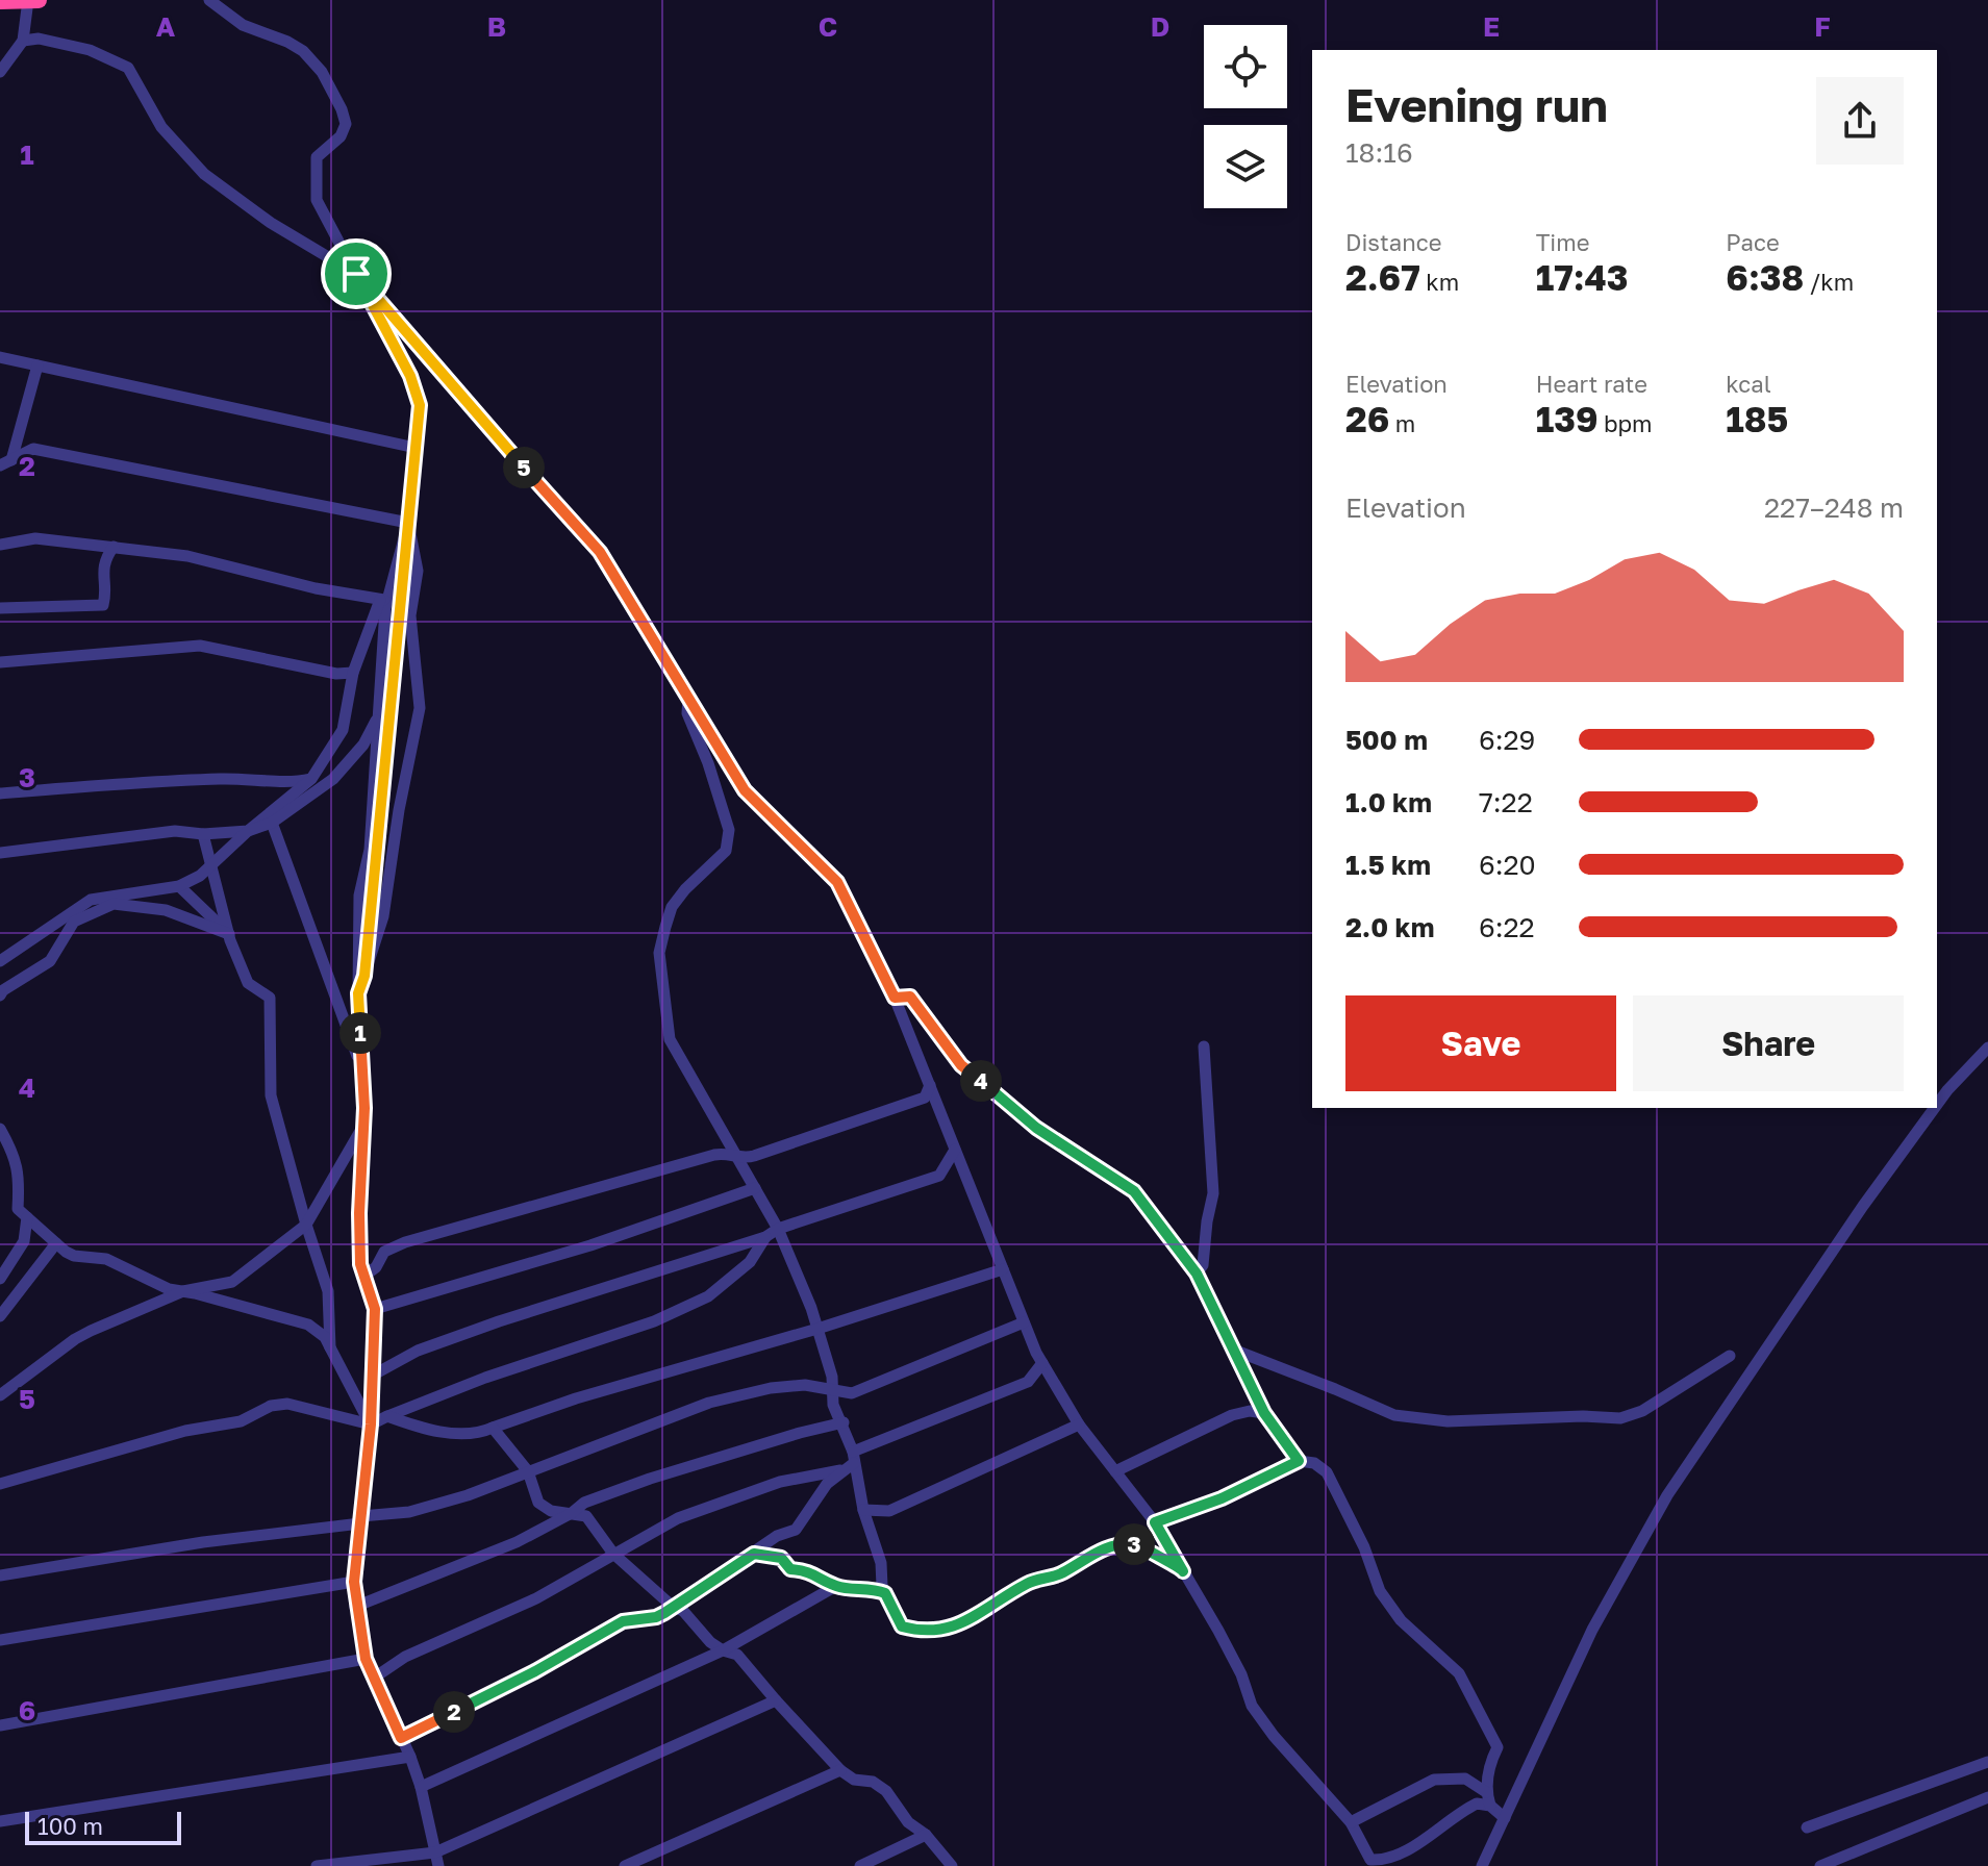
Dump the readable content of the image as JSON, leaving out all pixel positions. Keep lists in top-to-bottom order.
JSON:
{
  "scale_bar": "100 m",
  "page": {
    "heading": ["Evening run", "18:16"],
    "stats": [
      ["Distance", "2.67 km"],
      ["Time", "17:43"],
      ["Pace", "6:38 /km"],
      ["Elevation", "26 m"],
      ["Heart rate", "139 bpm"],
      ["kcal", "185"]
    ],
    "pins": [
      "5",
      "1",
      "4",
      "3",
      "2"
    ],
    "chart": ["Elevation", "227–248 m"],
    "list": [
      {
        "name": "500 m",
        "note": "6:29"
      },
      {
        "name": "1.0 km",
        "note": "7:22"
      },
      {
        "name": "1.5 km",
        "note": "6:20"
      },
      {
        "name": "2.0 km",
        "note": "6:22"
      }
    ],
    "buttons": ["Save", "Share"],
    "scale": "100 m"
  },
  "grid": {
    "columns": [
      "A",
      "B",
      "C",
      "D",
      "E",
      "F"
    ],
    "rows": [
      "1",
      "2",
      "3",
      "4",
      "5",
      "6"
    ]
  }
}
